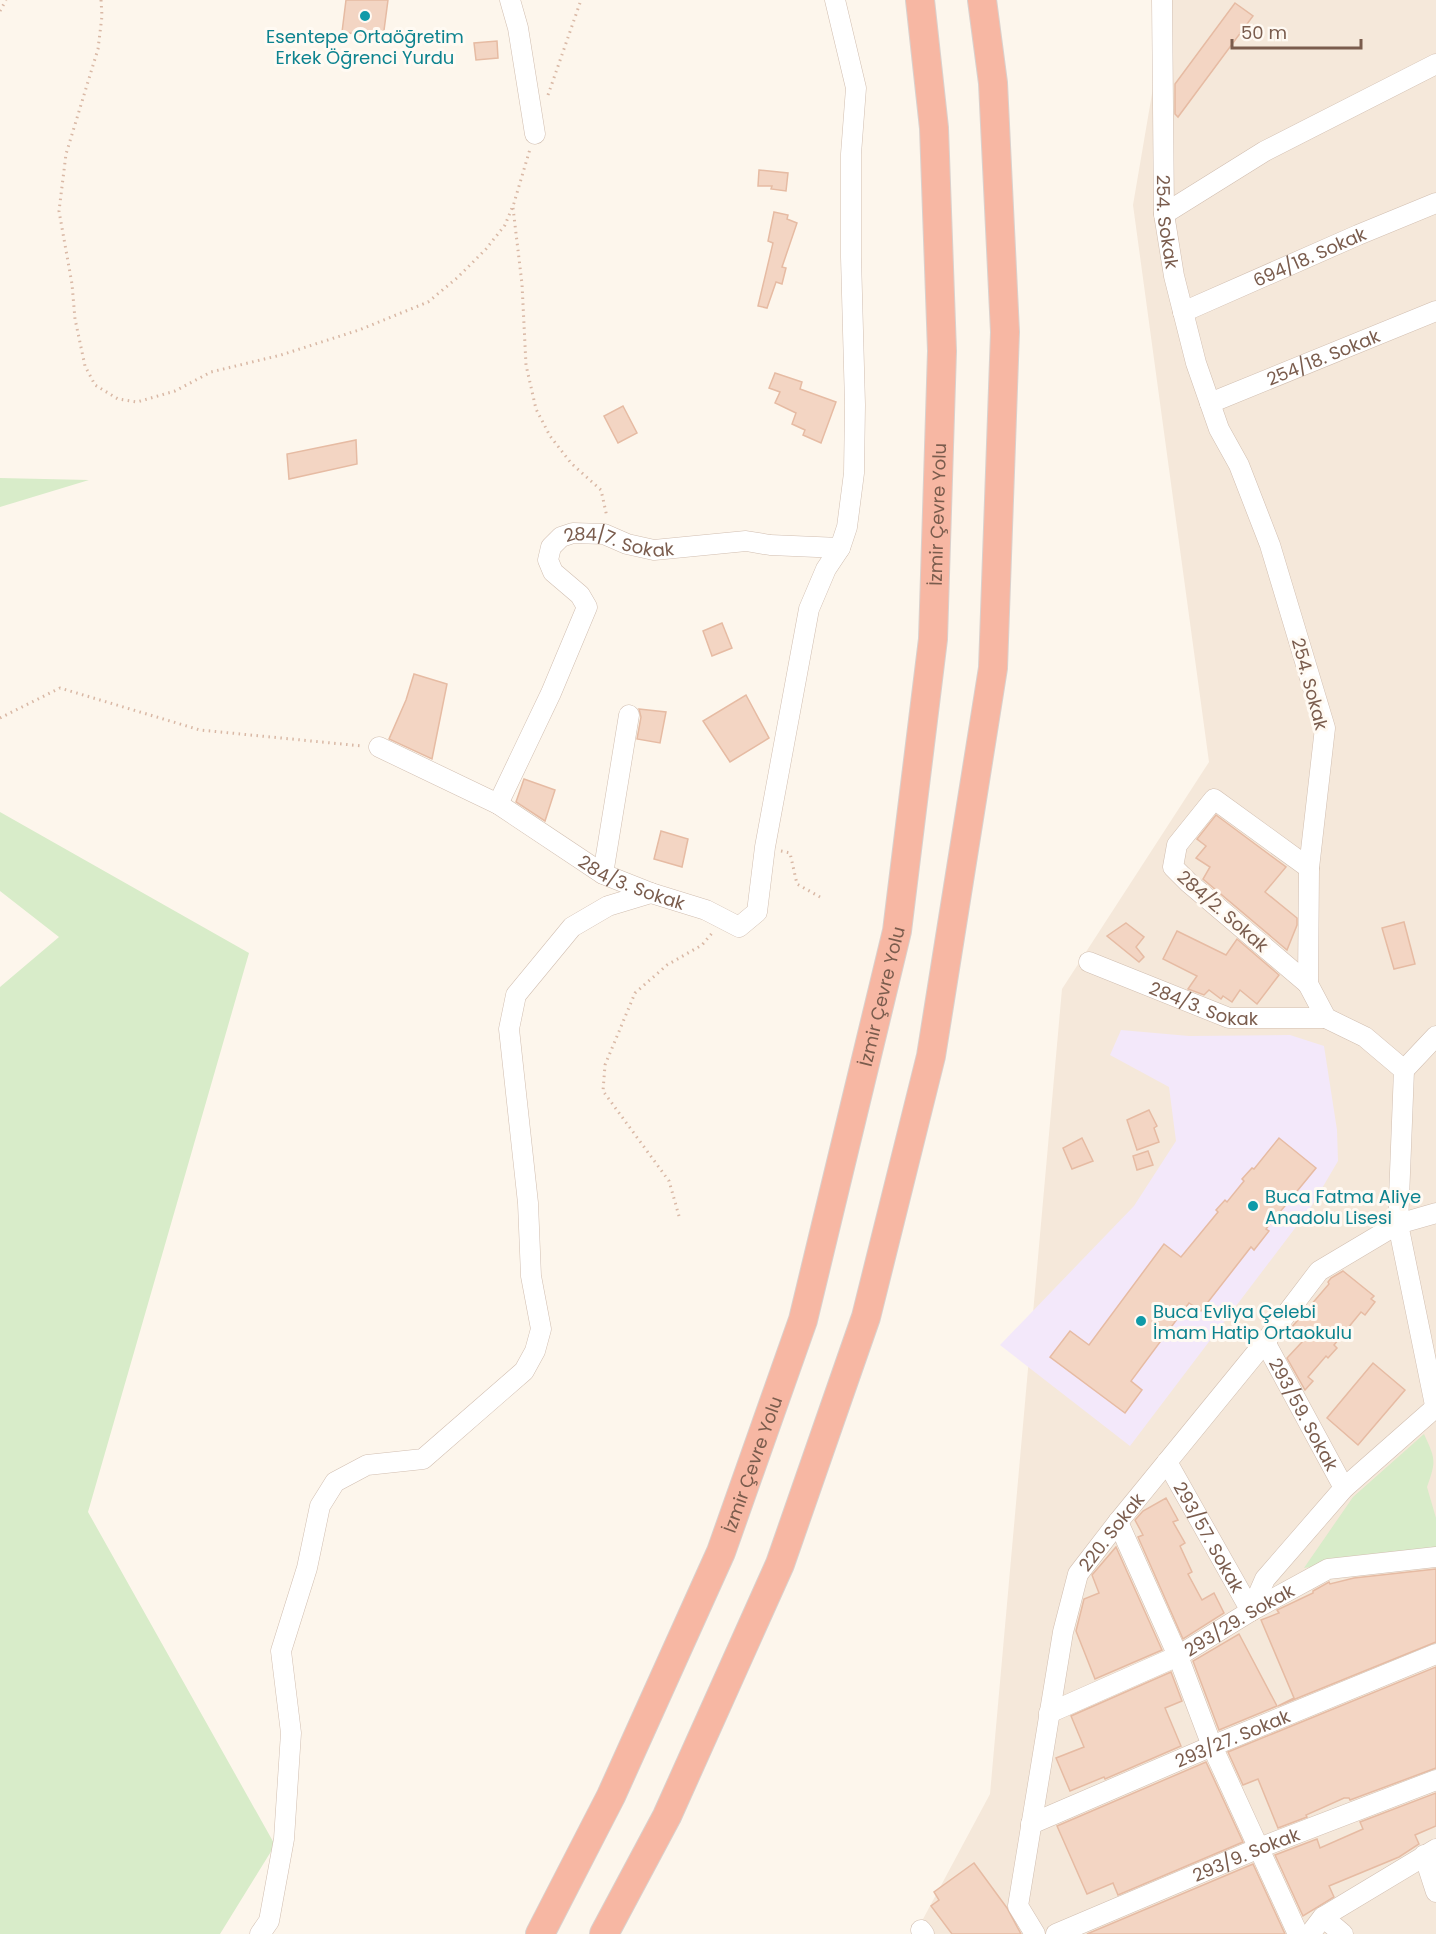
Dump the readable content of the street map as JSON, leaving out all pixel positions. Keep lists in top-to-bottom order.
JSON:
{
  "streets": {
    "highway": ["İzmir Çevre Yolu"],
    "street": [
      "254. Sokak",
      "694/18. Sokak",
      "254/18. Sokak",
      "284/7. Sokak",
      "284/3. Sokak",
      "284/2. Sokak",
      "293/59. Sokak",
      "220. Sokak",
      "293/57. Sokak",
      "293/29. Sokak",
      "293/27. Sokak",
      "293/9. Sokak"
    ]
  },
  "crossings": [
    ["254. Sokak", "694/18. Sokak"],
    ["254. Sokak", "254/18. Sokak"],
    ["254. Sokak", "284/3. Sokak"],
    ["254. Sokak", "284/2. Sokak"],
    ["284/7. Sokak", "284/3. Sokak"],
    ["293/59. Sokak", "220. Sokak"],
    ["220. Sokak", "293/57. Sokak"],
    ["220. Sokak", "293/29. Sokak"],
    ["220. Sokak", "293/27. Sokak"],
    ["293/57. Sokak", "293/29. Sokak"]
  ],
  "places": ["Esentepe Ortaöğretim Erkek Öğrenci Yurdu", "Buca Fatma Aliye Anadolu Lisesi", "Buca Evliya Çelebi İmam Hatip Ortaokulu"],
  "scale_bar": "50 m"
}
